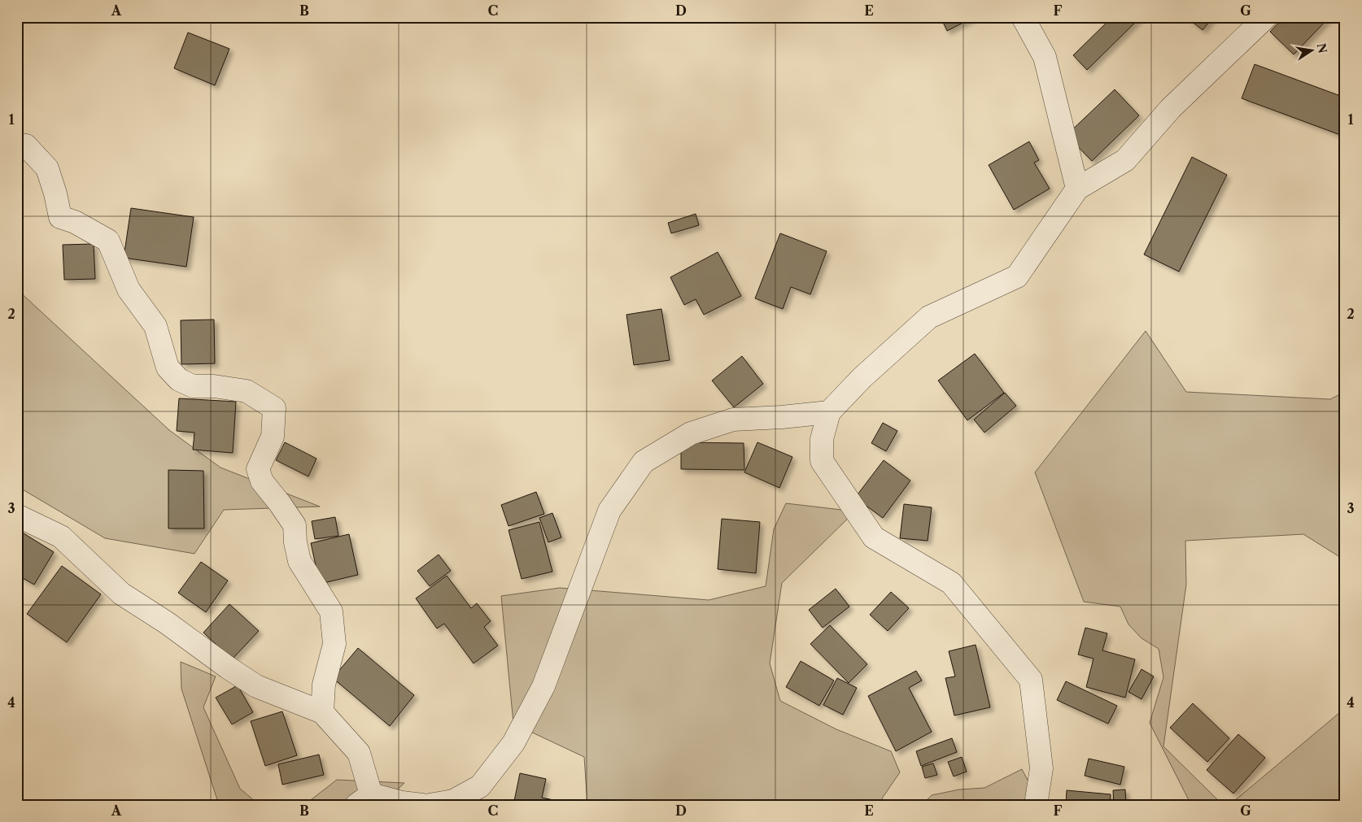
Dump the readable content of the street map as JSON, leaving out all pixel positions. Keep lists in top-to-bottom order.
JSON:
{
  "north": "right",
  "grid": {
    "columns": [
      "A",
      "B",
      "C",
      "D",
      "E",
      "F",
      "G"
    ],
    "rows": [
      "1",
      "2",
      "3",
      "4"
    ]
  }
}
